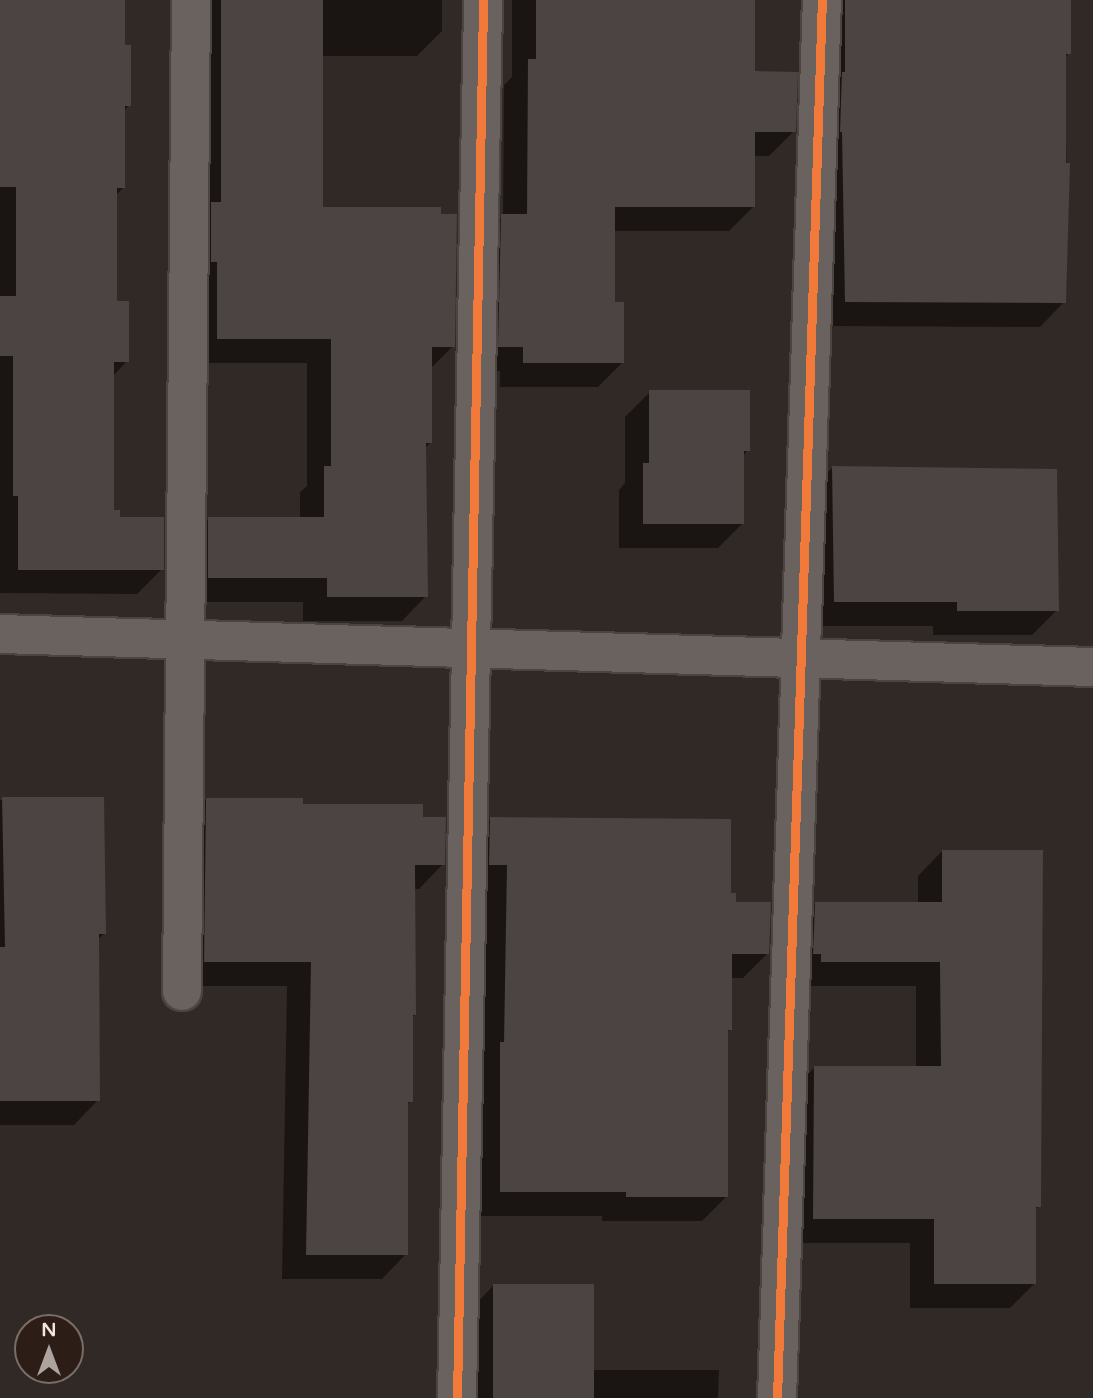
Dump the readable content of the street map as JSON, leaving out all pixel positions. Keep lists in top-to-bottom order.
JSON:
{
  "north": "top"
}
